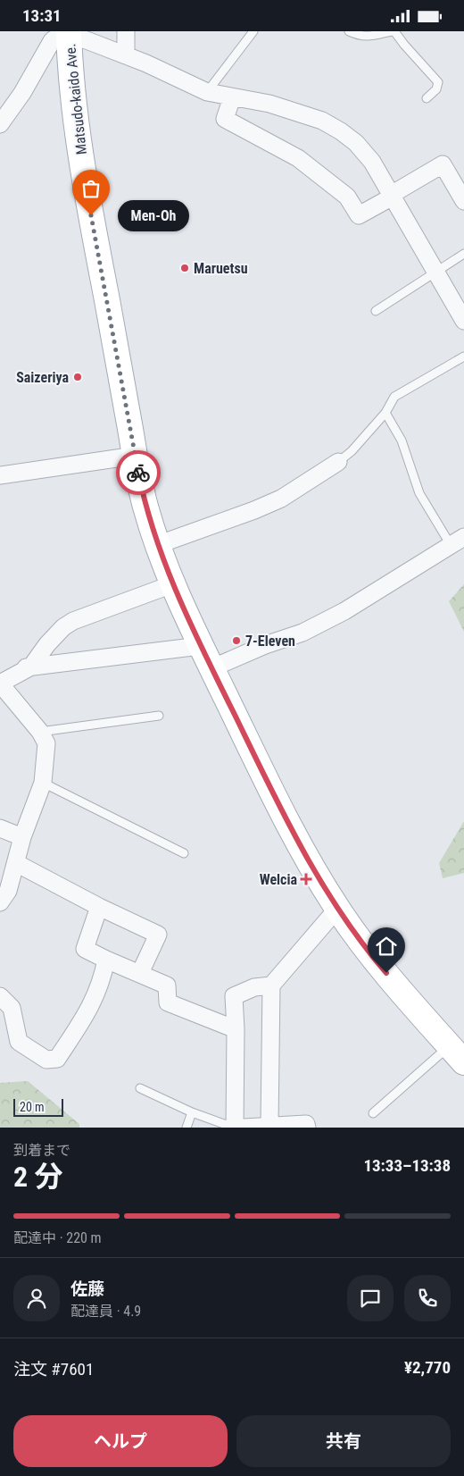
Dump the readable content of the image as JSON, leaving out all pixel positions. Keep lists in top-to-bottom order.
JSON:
{
  "streets": {
    "main road": ["Matsudo-kaido Ave."]
  },
  "places": {
    "other": [
      "Men-Oh",
      "Maruetsu",
      "Saizeriya",
      "7-Eleven"
    ],
    "health": ["Welcia"]
  },
  "scale_bar": "20 m",
  "page": {
    "status": "13:31",
    "bubble": "Men-Oh",
    "scale": "20 m",
    "heading": ["2 分", "到着まで", "13:33–13:38"],
    "panel": [
      "佐藤",
      "配達員 · 4.9",
      "注文 #7601",
      "¥2,770"
    ],
    "bar": "配達中 · 220 m",
    "buttons": ["ヘルプ", "共有"]
  }
}
